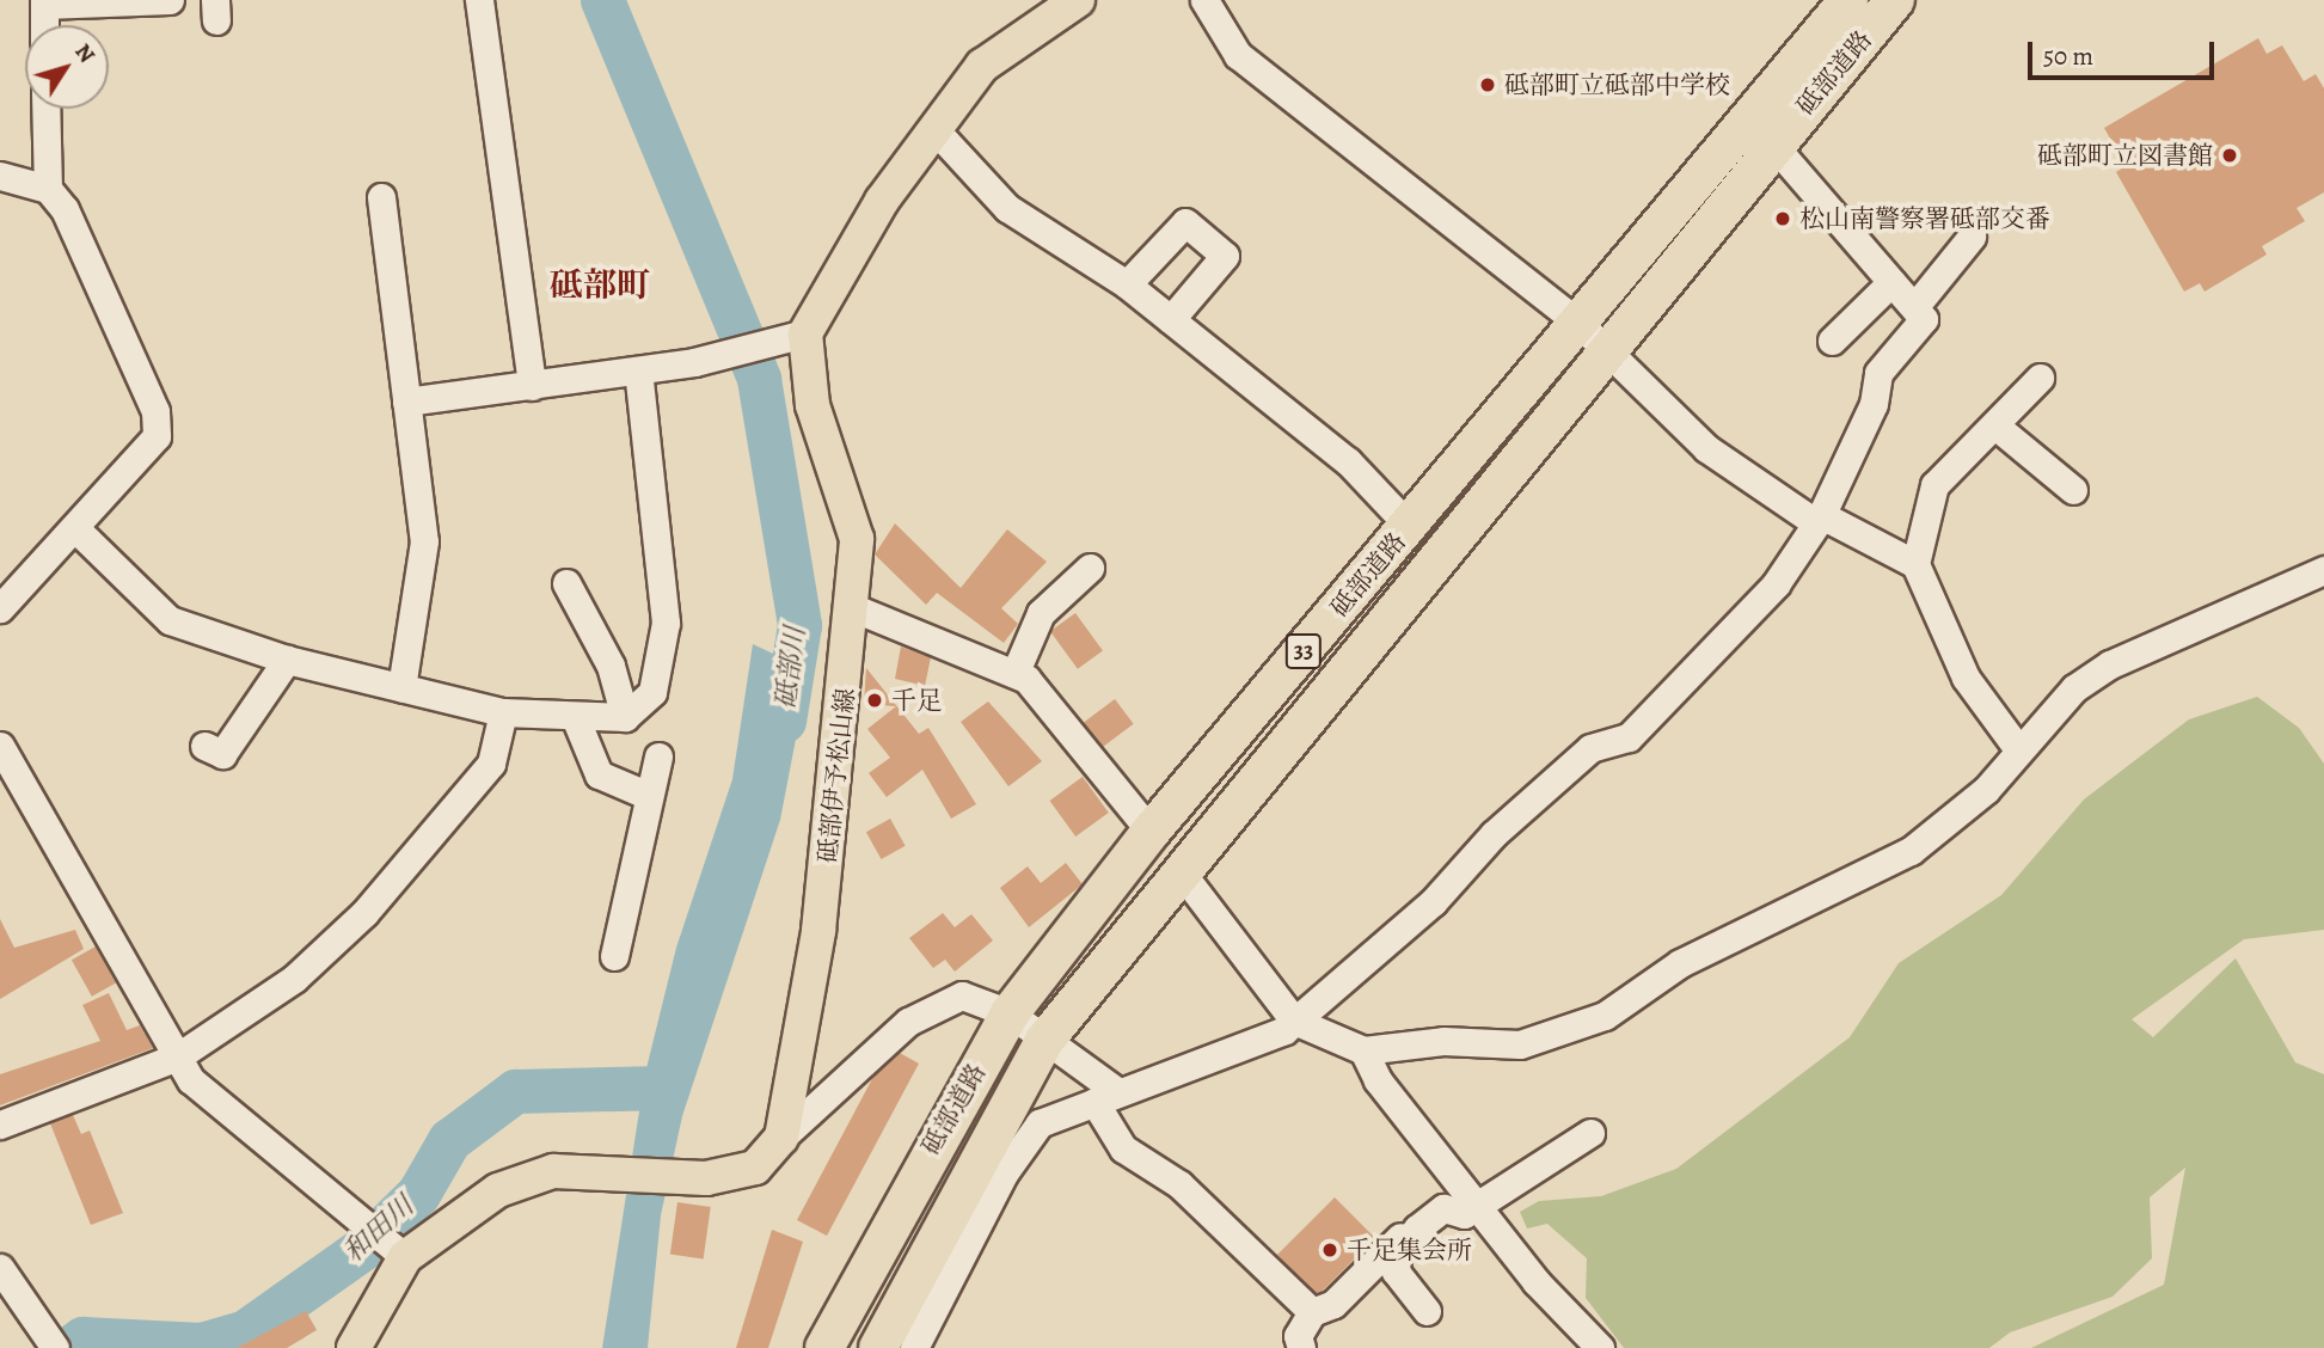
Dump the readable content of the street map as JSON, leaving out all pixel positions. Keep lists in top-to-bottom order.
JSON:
{
  "streets": {
    "highway": ["砥部道路", "33"],
    "main road": ["砥部伊予松山線"]
  },
  "districts": ["砥部町"],
  "water": ["砥部川", "和田川"],
  "places": [
    "砥部町立砥部中学校",
    "砥部町立図書館",
    "松山南警察署砥部交番",
    "千足",
    "千足集会所"
  ],
  "scale_bar": "50 m",
  "north": "top right"
}
